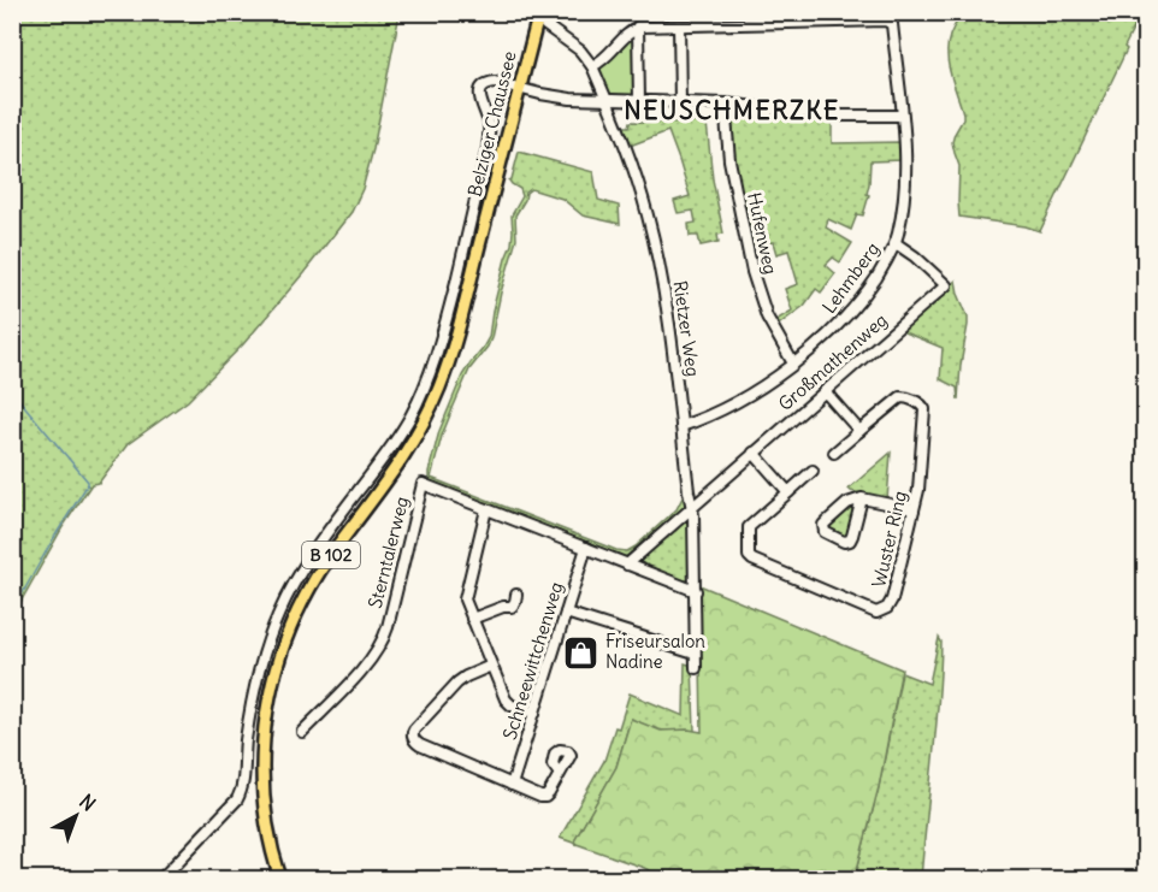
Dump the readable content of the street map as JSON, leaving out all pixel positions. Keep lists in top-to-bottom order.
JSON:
{
  "streets": {
    "main road": ["Belziger Chaussee", "B 102"],
    "street": [
      "Hufenweg",
      "Lehmberg",
      "Rietzer Weg",
      "Großmathenweg",
      "Wuster Ring",
      "Sterntalerweg",
      "Schneewittchenweg"
    ]
  },
  "crossings": [
    ["Hufenweg", "Lehmberg"],
    ["Lehmberg", "Rietzer Weg"],
    ["Lehmberg", "Großmathenweg"],
    ["Rietzer Weg", "Großmathenweg"],
    ["Rietzer Weg", "Sterntalerweg"],
    ["Sterntalerweg", "Schneewittchenweg"]
  ],
  "districts": ["NEUSCHMERZKE"],
  "places": {
    "shop": ["Friseursalon Nadine"]
  },
  "north": "top right"
}
